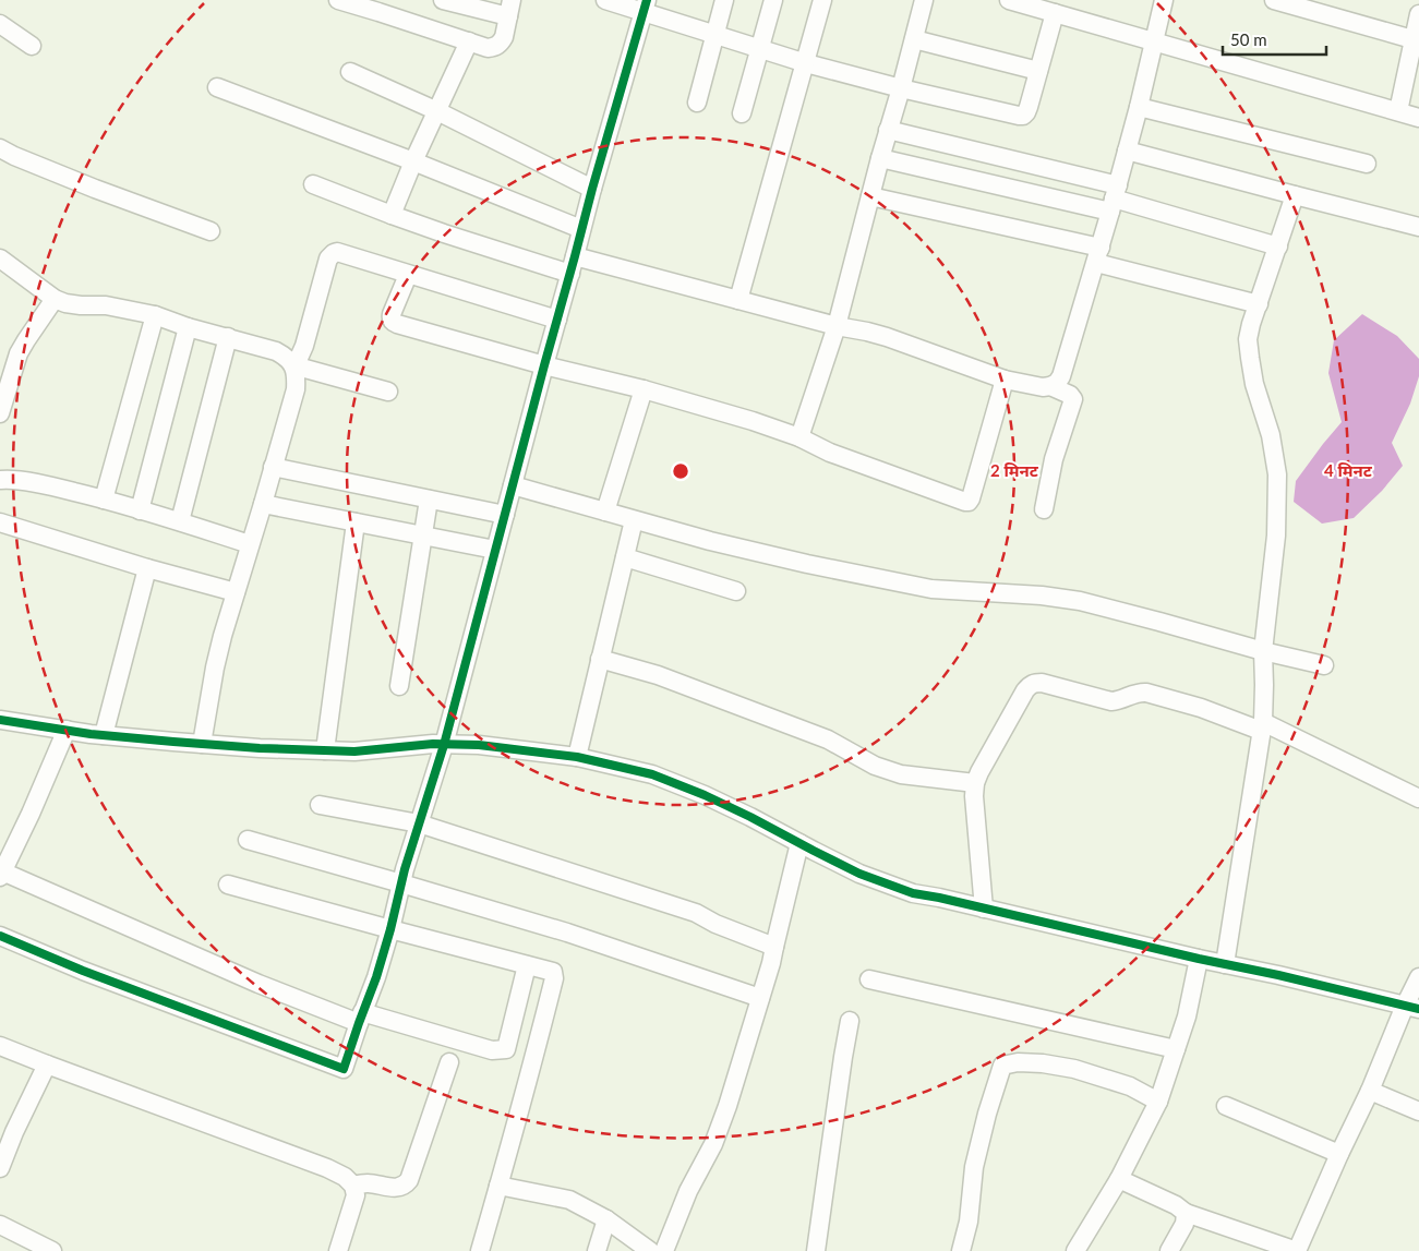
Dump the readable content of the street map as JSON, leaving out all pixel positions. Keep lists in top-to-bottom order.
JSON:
{
  "scale_bar": "50 m",
  "rings": ["2 मिनट", "4 मिनट"]
}
